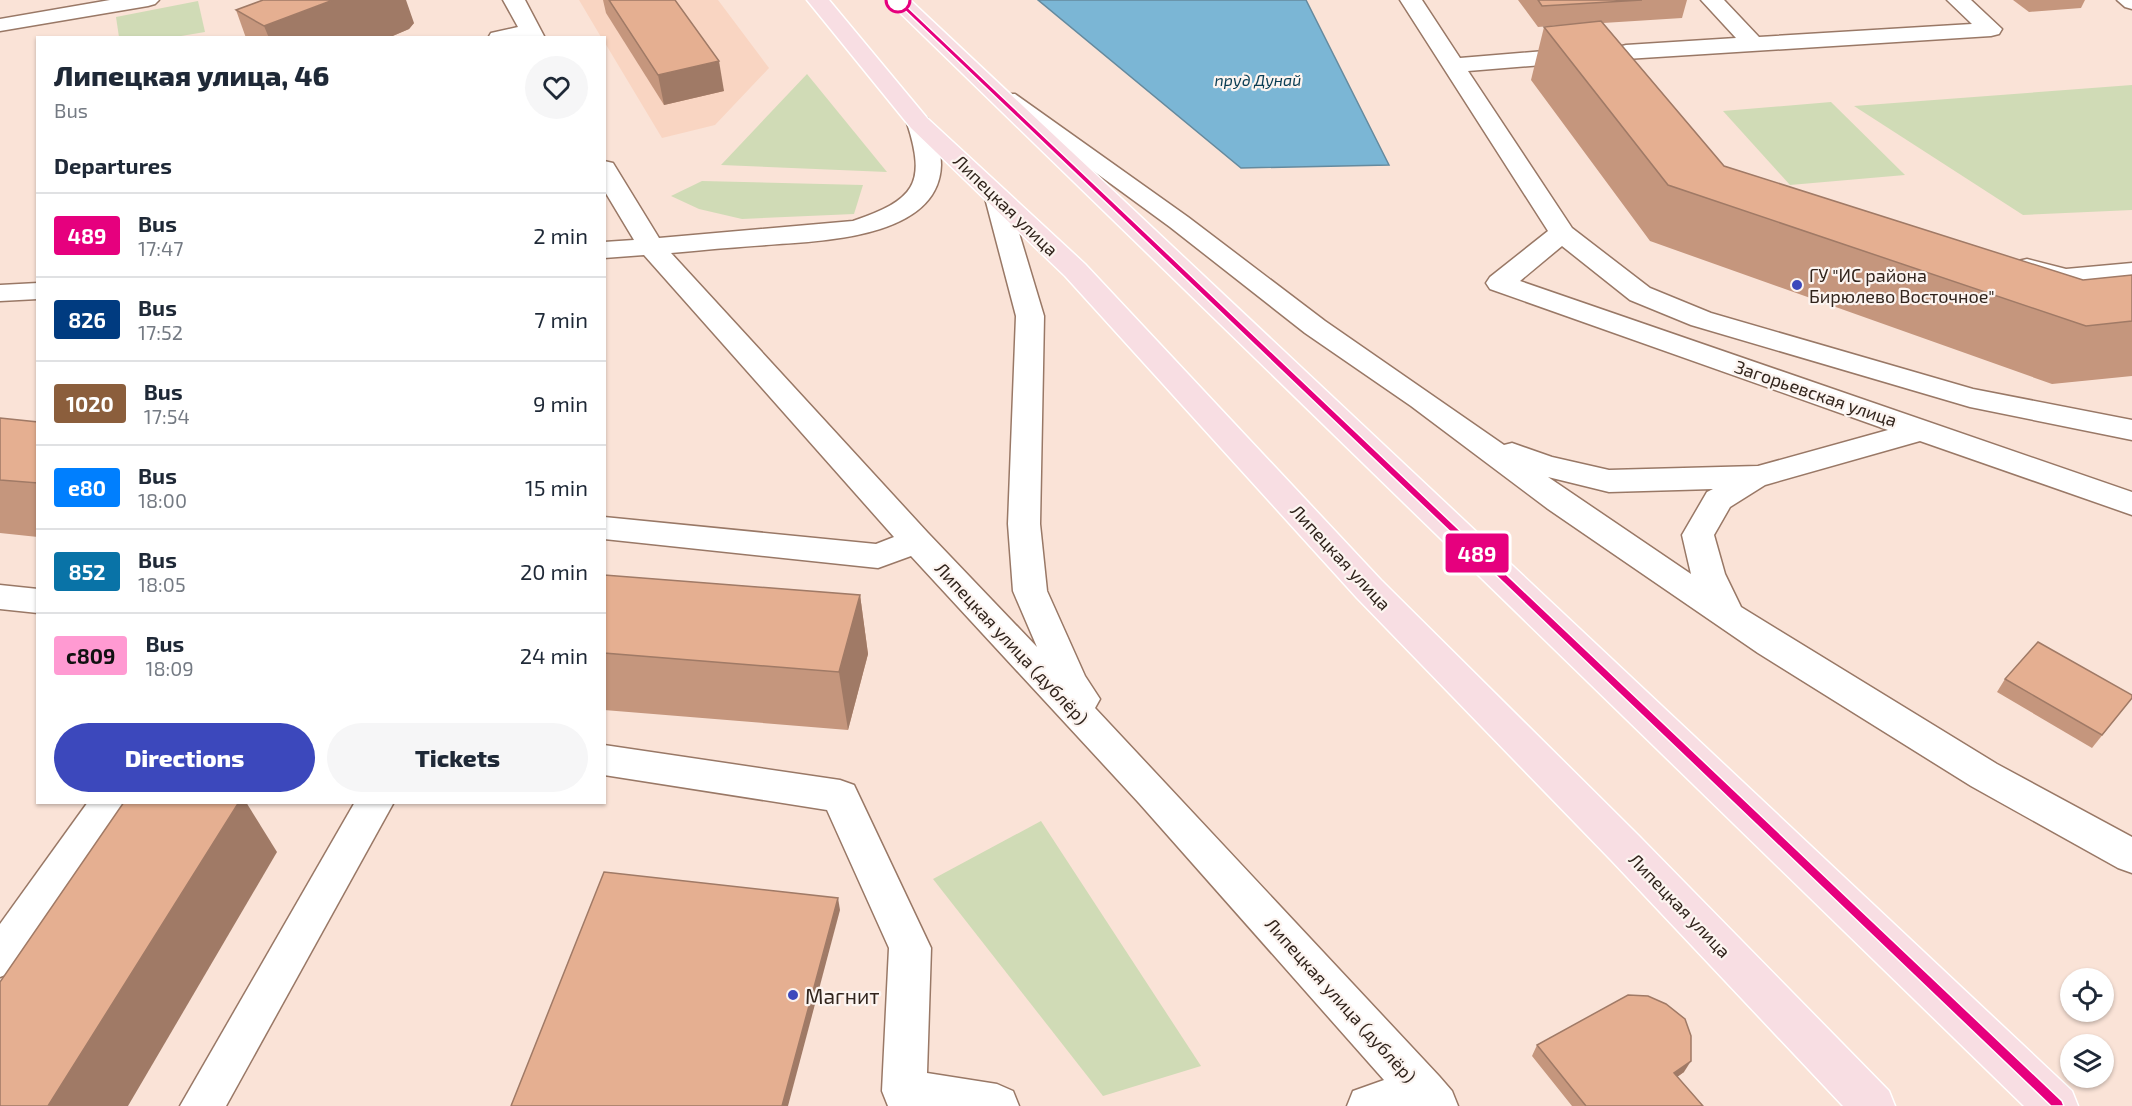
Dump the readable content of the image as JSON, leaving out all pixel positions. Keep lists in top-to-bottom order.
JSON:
{
  "streets": {
    "main road": ["Липецкая улица"],
    "street": ["Загорьевская улица", "Липецкая улица (дублёр)"]
  },
  "water": ["пруд Дунай"],
  "places": ["ГУ \"ИС района Бирюлево Восточное\"", "Магнит"],
  "lines": ["bus line 489"],
  "page": {
    "on_map": "489",
    "heading": [
      ["Липецкая улица, 46", "Bus"],
      "Departures"
    ],
    "list": [
      {
        "mark": "489",
        "name": "Bus",
        "note": "17:47",
        "value": "2 min"
      },
      {
        "mark": "826",
        "name": "Bus",
        "note": "17:52",
        "value": "7 min"
      },
      {
        "mark": "1020",
        "name": "Bus",
        "note": "17:54",
        "value": "9 min"
      },
      {
        "mark": "е80",
        "name": "Bus",
        "note": "18:00",
        "value": "15 min"
      },
      {
        "mark": "852",
        "name": "Bus",
        "note": "18:05",
        "value": "20 min"
      },
      {
        "mark": "с809",
        "name": "Bus",
        "note": "18:09",
        "value": "24 min"
      }
    ],
    "buttons": ["Directions", "Tickets"]
  }
}
